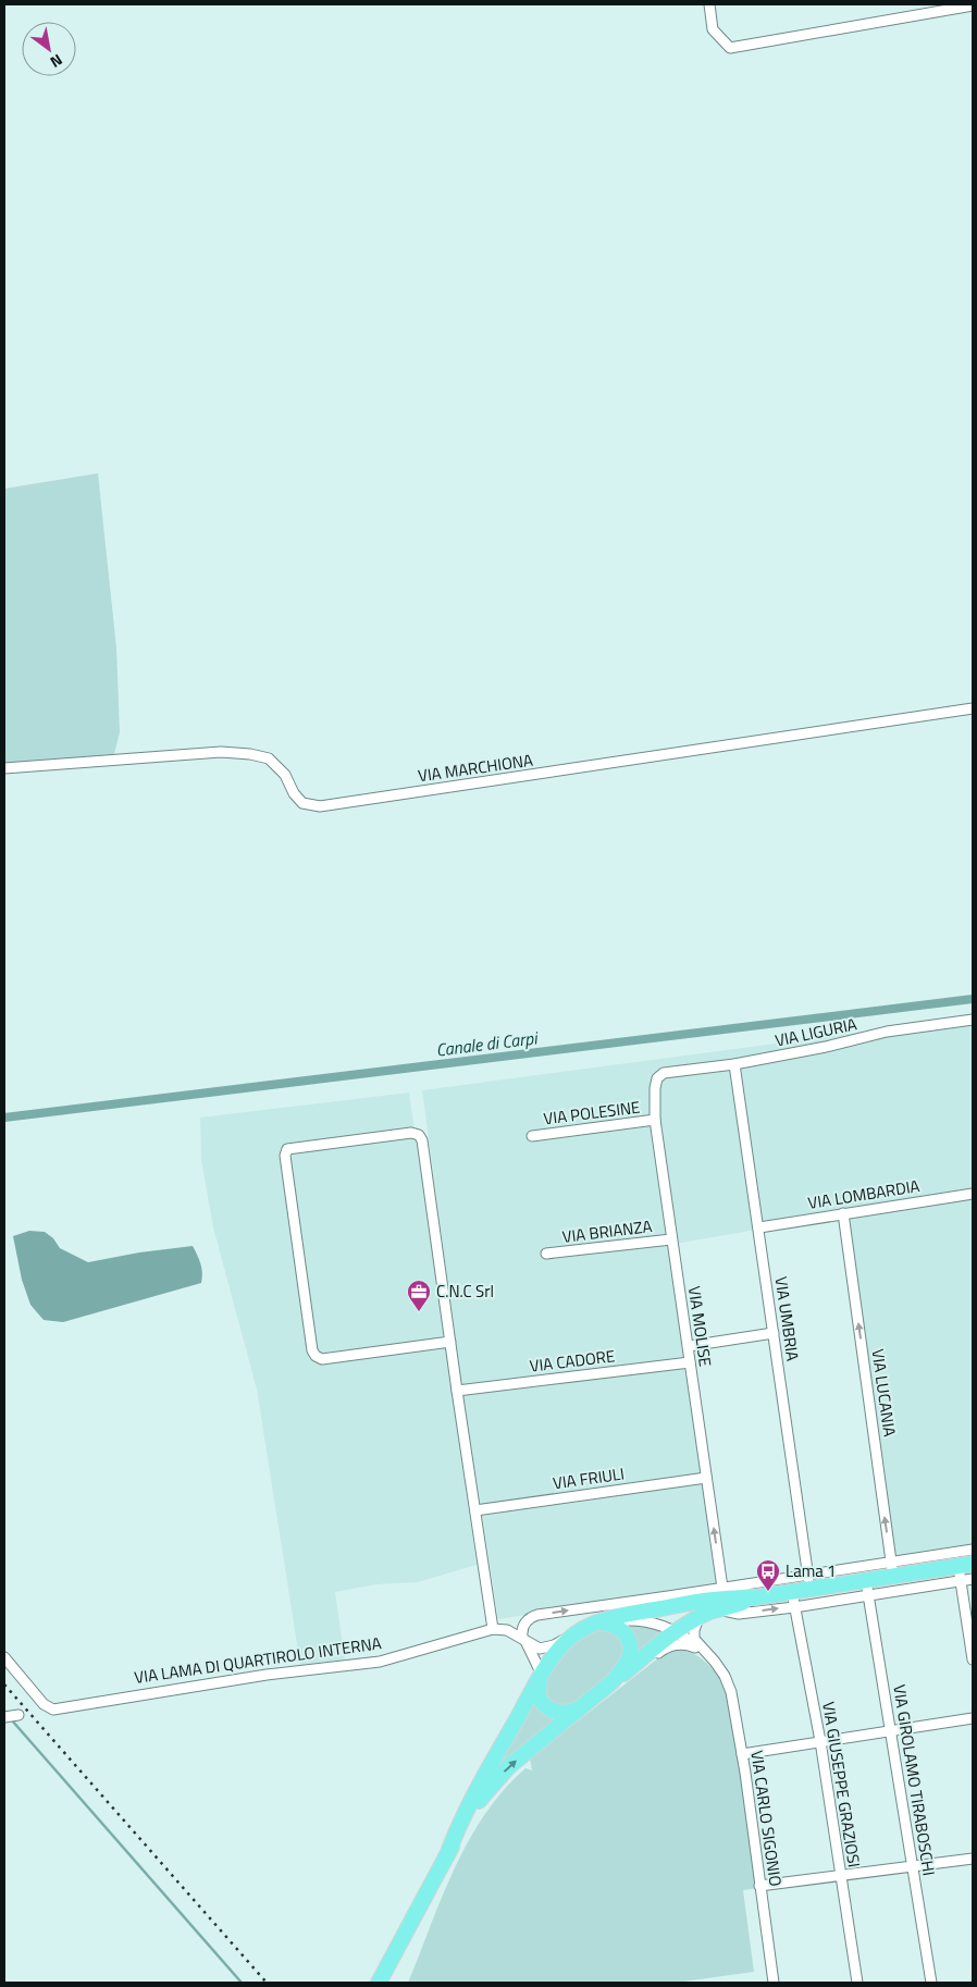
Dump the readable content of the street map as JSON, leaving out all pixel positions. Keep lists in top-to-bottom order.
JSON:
{
  "streets": {
    "street": [
      "VIA MARCHIONA",
      "VIA LIGURIA",
      "VIA POLESINE",
      "VIA LOMBARDIA",
      "VIA BRIANZA",
      "VIA UMBRIA",
      "VIA MOLISE",
      "VIA CADORE",
      "VIA LUCANIA",
      "VIA FRIULI",
      "VIA LAMA DI QUARTIROLO INTERNA",
      "VIA GIROLAMO TIRABOSCHI",
      "VIA GIUSEPPE GRAZIOSI",
      "VIA CARLO SIGONIO"
    ]
  },
  "crossings": [
    ["VIA LIGURIA", "VIA UMBRIA"],
    ["VIA LIGURIA", "VIA MOLISE"],
    ["VIA POLESINE", "VIA MOLISE"],
    ["VIA LOMBARDIA", "VIA UMBRIA"],
    ["VIA LOMBARDIA", "VIA LUCANIA"],
    ["VIA BRIANZA", "VIA MOLISE"],
    ["VIA MOLISE", "VIA CADORE"],
    ["VIA MOLISE", "VIA FRIULI"]
  ],
  "one_way": ["VIA LUCANIA"],
  "water": ["Canale di Carpi"],
  "places": {
    "office": ["C.N.C Srl"],
    "bus stop": ["Lama 1"]
  },
  "north": "bottom right"
}
